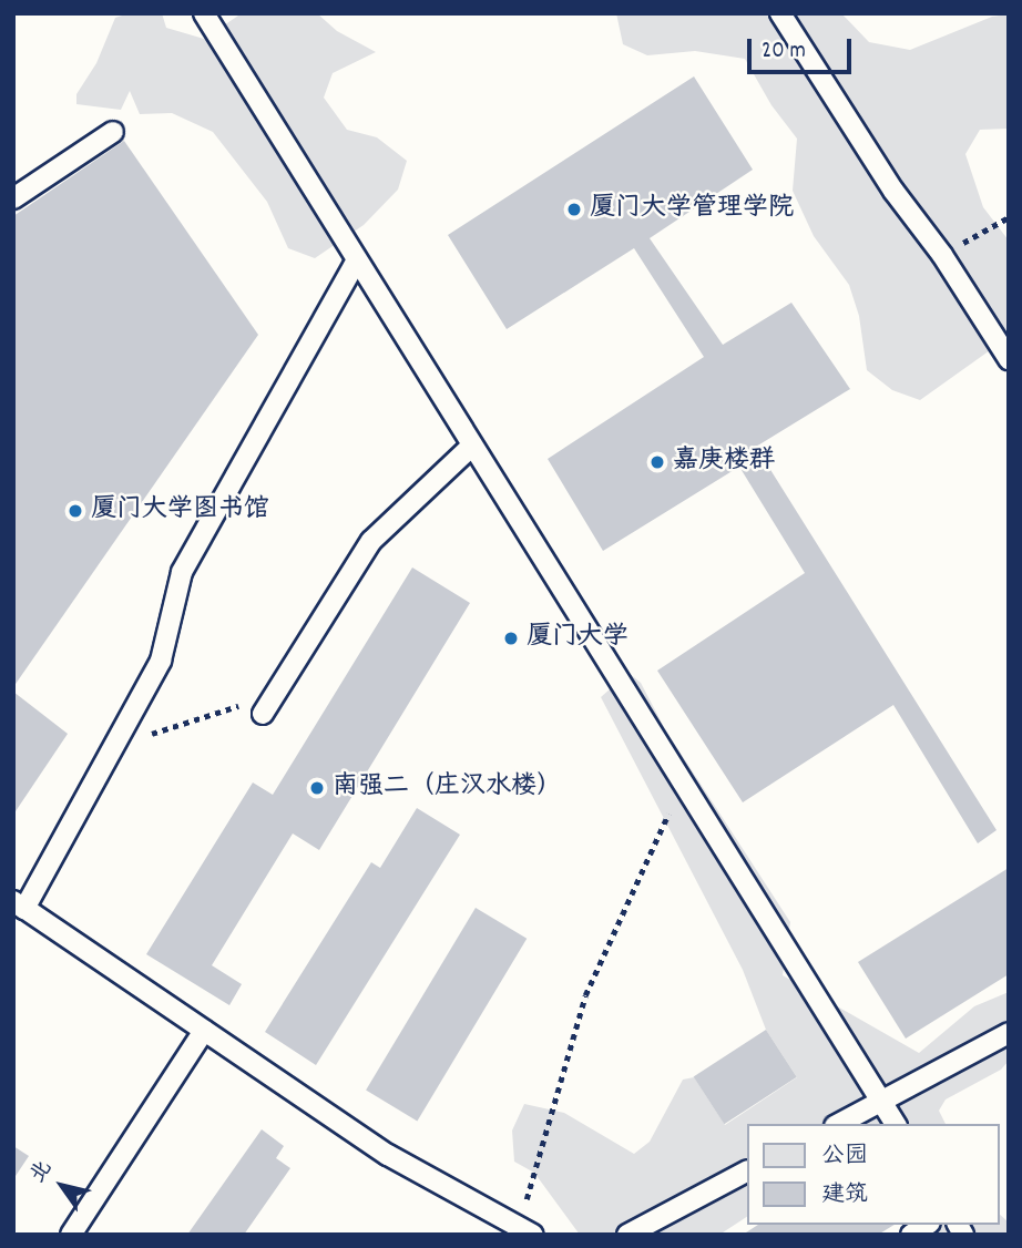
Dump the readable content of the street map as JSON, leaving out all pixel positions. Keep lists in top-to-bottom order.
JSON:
{
  "places": [
    "厦门大学管理学院",
    "嘉庚楼群",
    "厦门大学图书馆",
    "厦门大学",
    "南强二（庄汉水楼）"
  ],
  "legend": ["公园", "建筑"],
  "scale_bar": "20 m",
  "north": "top left"
}
